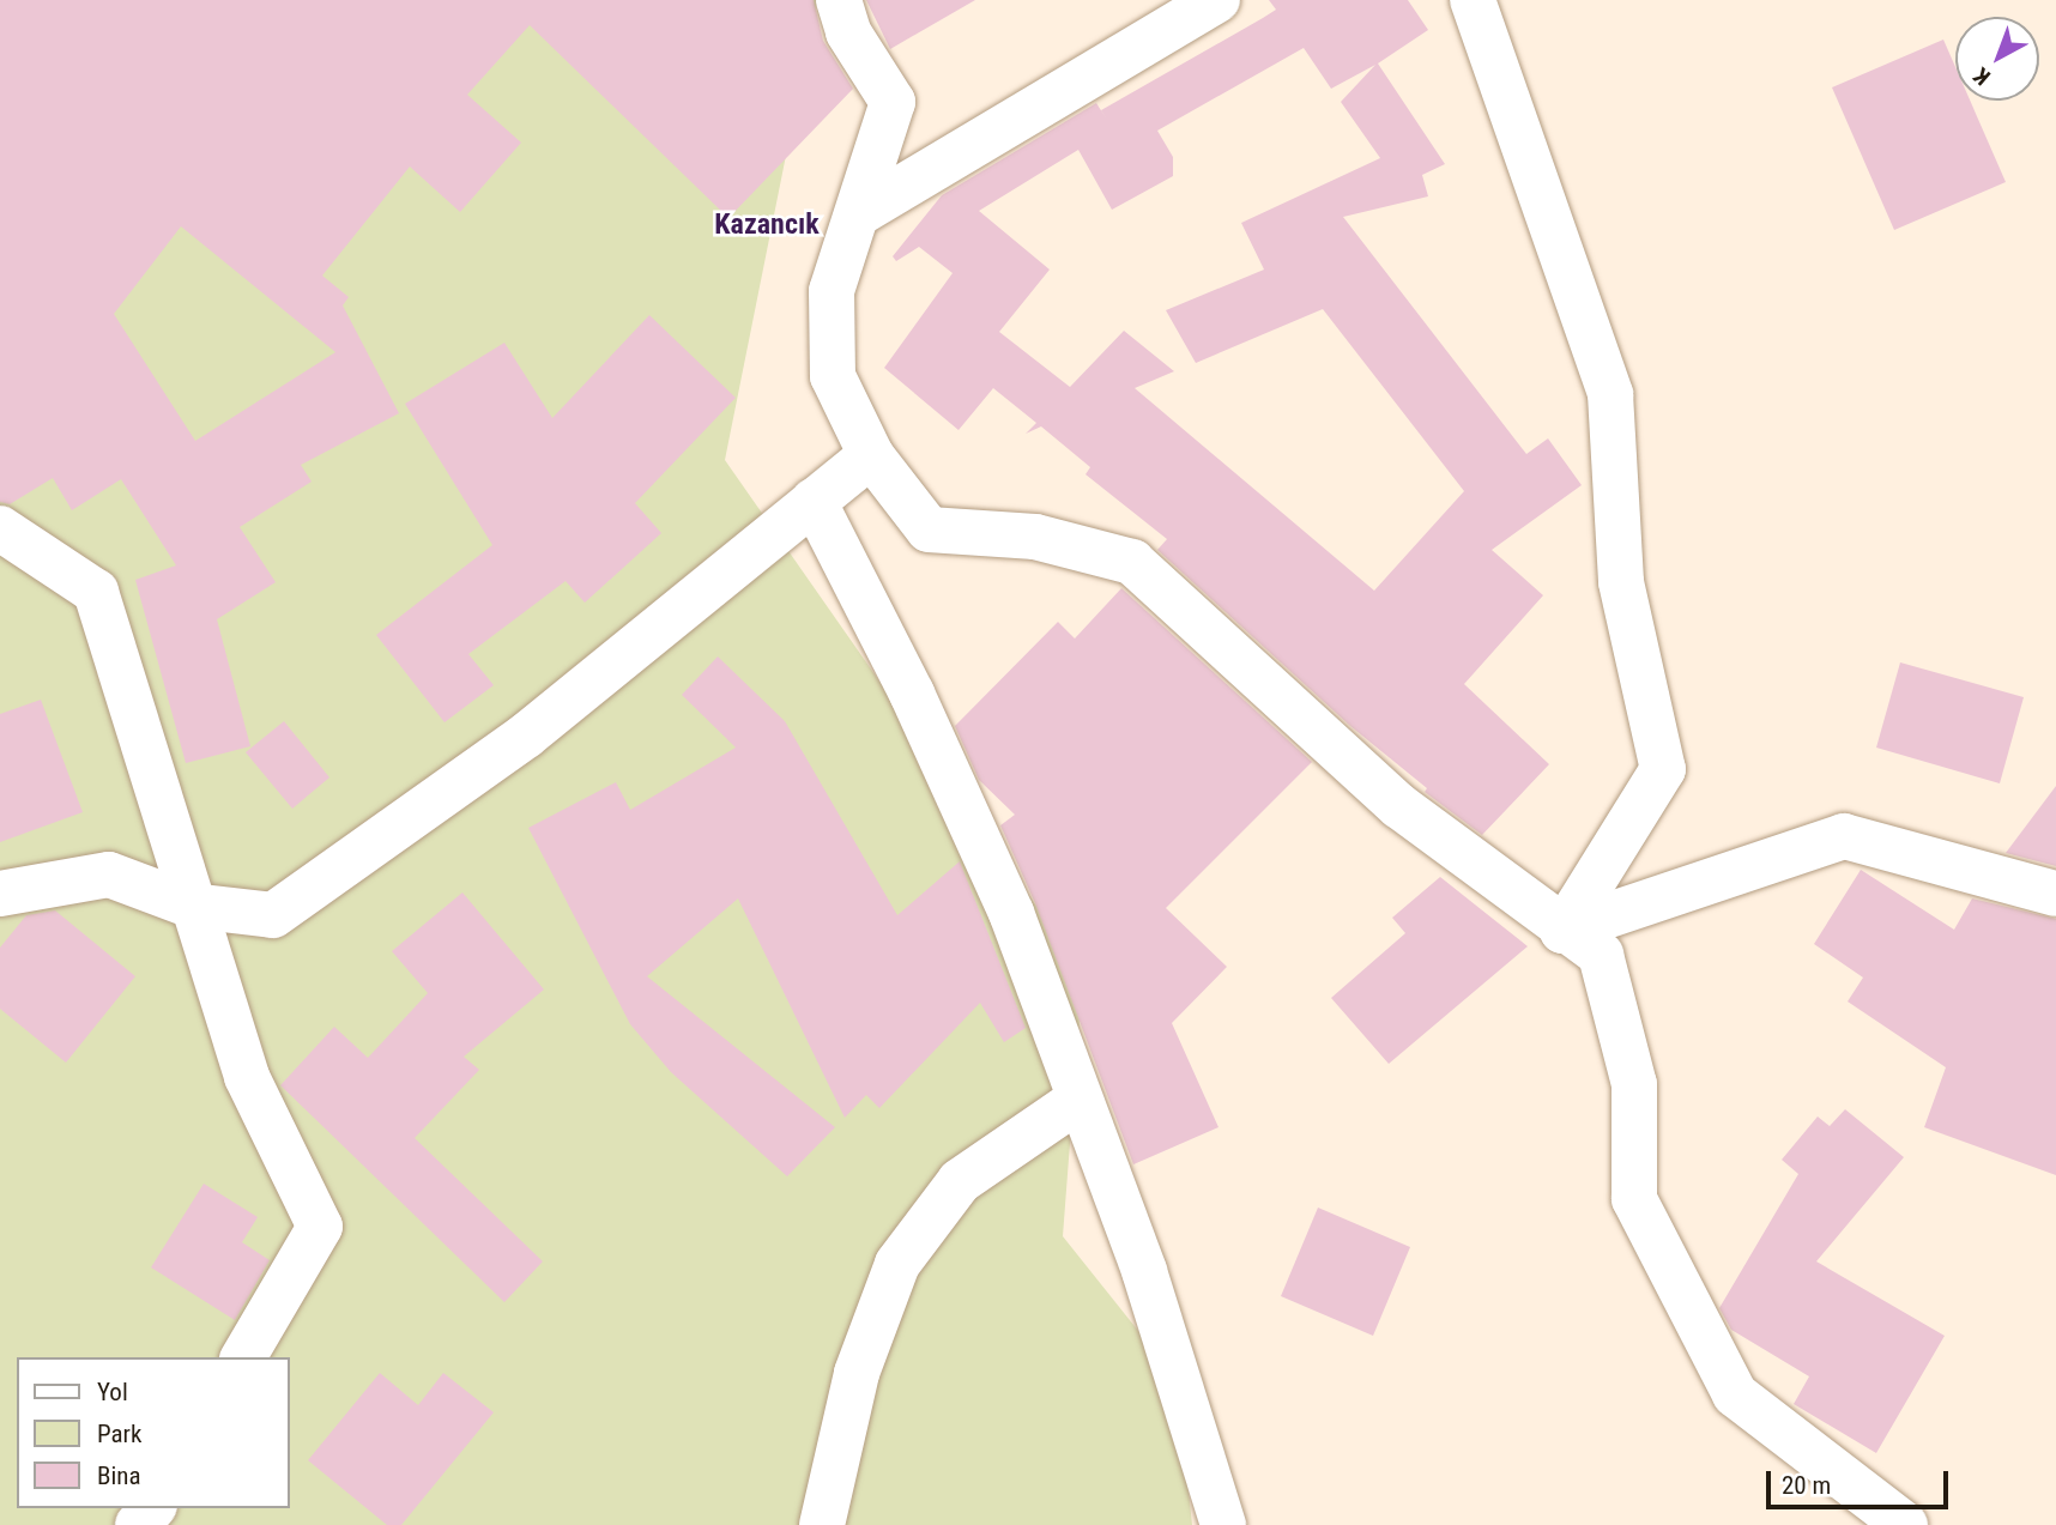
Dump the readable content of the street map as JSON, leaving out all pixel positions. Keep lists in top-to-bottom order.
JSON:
{
  "districts": ["Kazancık"],
  "legend": ["Yol", "Park", "Bina"],
  "scale_bar": "20 m",
  "north": "bottom left"
}
